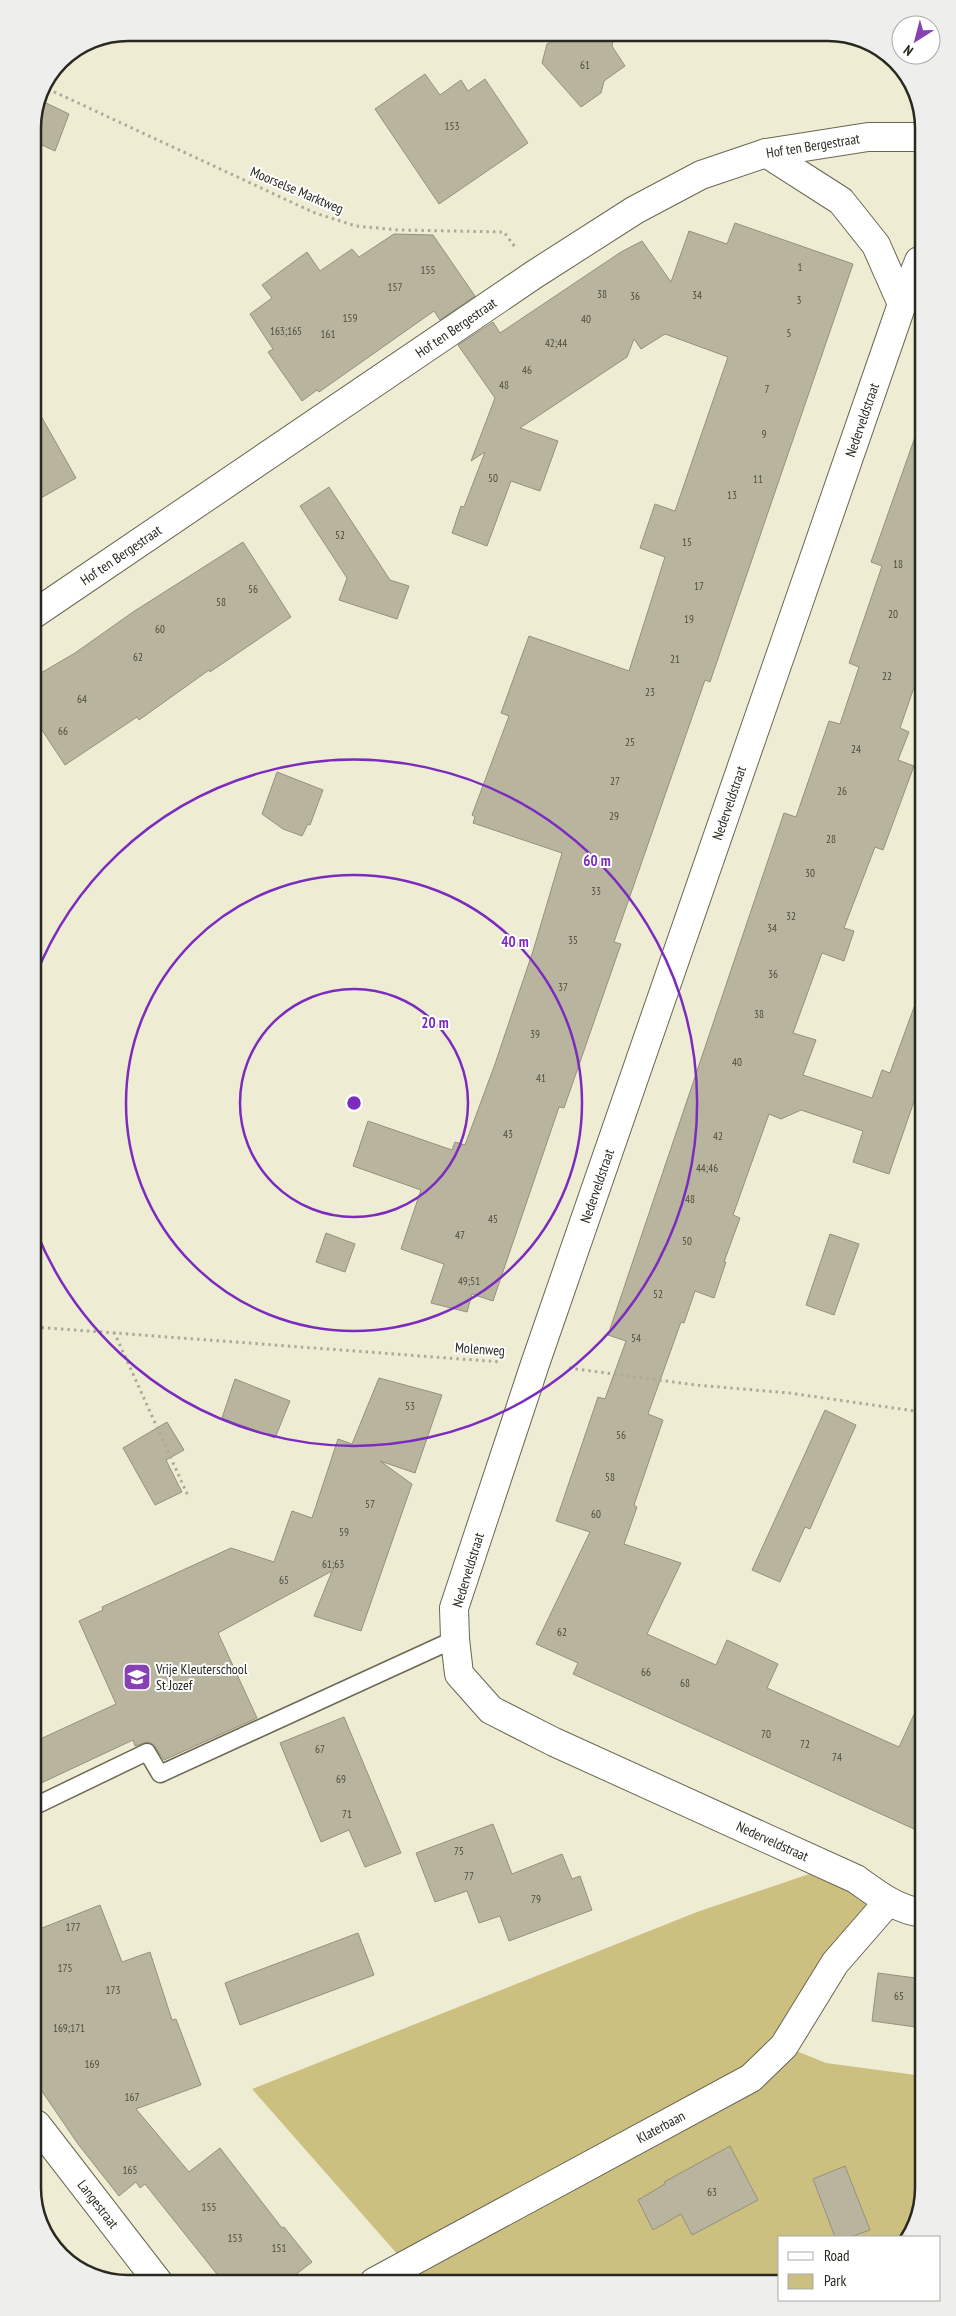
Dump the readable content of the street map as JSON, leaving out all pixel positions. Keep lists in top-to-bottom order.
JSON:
{
  "streets": {
    "street": [
      "Hof ten Bergestraat",
      "Nederveldstraat",
      "Klaterbaan",
      "Langestraat"
    ],
    "path": ["Moorselse Marktweg", "Molenweg"]
  },
  "crossings": [
    ["Hof ten Bergestraat", "Moorselse Marktweg"],
    ["Nederveldstraat", "Molenweg"],
    ["Nederveldstraat", "Klaterbaan"]
  ],
  "places": {
    "school or university": ["Vrije Kleuterschool St Jozef"]
  },
  "house_numbers": [
    "61",
    "153",
    "1",
    "155",
    "157",
    "38",
    "34",
    "36",
    "3",
    "159",
    "40",
    "163;165",
    "5",
    "161",
    "42;44",
    "46",
    "48",
    "7",
    "9",
    "50",
    "11",
    "13",
    "52",
    "15",
    "18",
    "17",
    "56",
    "58",
    "20",
    "19",
    "60",
    "62",
    "21",
    "22",
    "23",
    "64",
    "66",
    "25",
    "24",
    "27",
    "26",
    "29",
    "28",
    "30",
    "33",
    "32",
    "34",
    "35",
    "36",
    "37",
    "38",
    "39",
    "40",
    "41",
    "43",
    "42",
    "44;46",
    "48",
    "45",
    "47",
    "50",
    "49;51",
    "52",
    "54",
    "53",
    "56",
    "58",
    "57",
    "60",
    "59",
    "61;63",
    "65",
    "62",
    "66",
    "68",
    "70",
    "72",
    "67",
    "74",
    "69",
    "71",
    "75",
    "77",
    "79",
    "177",
    "175",
    "173",
    "65",
    "169;171",
    "169",
    "167",
    "165",
    "63",
    "155",
    "153",
    "151"
  ],
  "legend": ["Road", "Park"],
  "north": "bottom left",
  "rings": ["60 m", "40 m", "20 m"]
}
